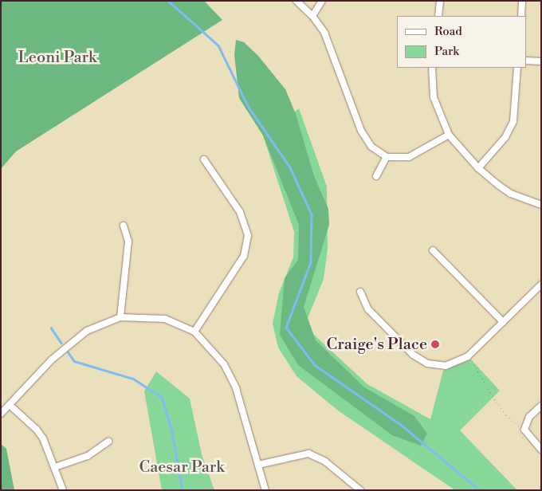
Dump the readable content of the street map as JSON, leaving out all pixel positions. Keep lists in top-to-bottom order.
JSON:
{
  "parks": ["Leoni Park", "Caesar Park"],
  "places": ["Craige's Place"],
  "legend": ["Road", "Park"]
}
